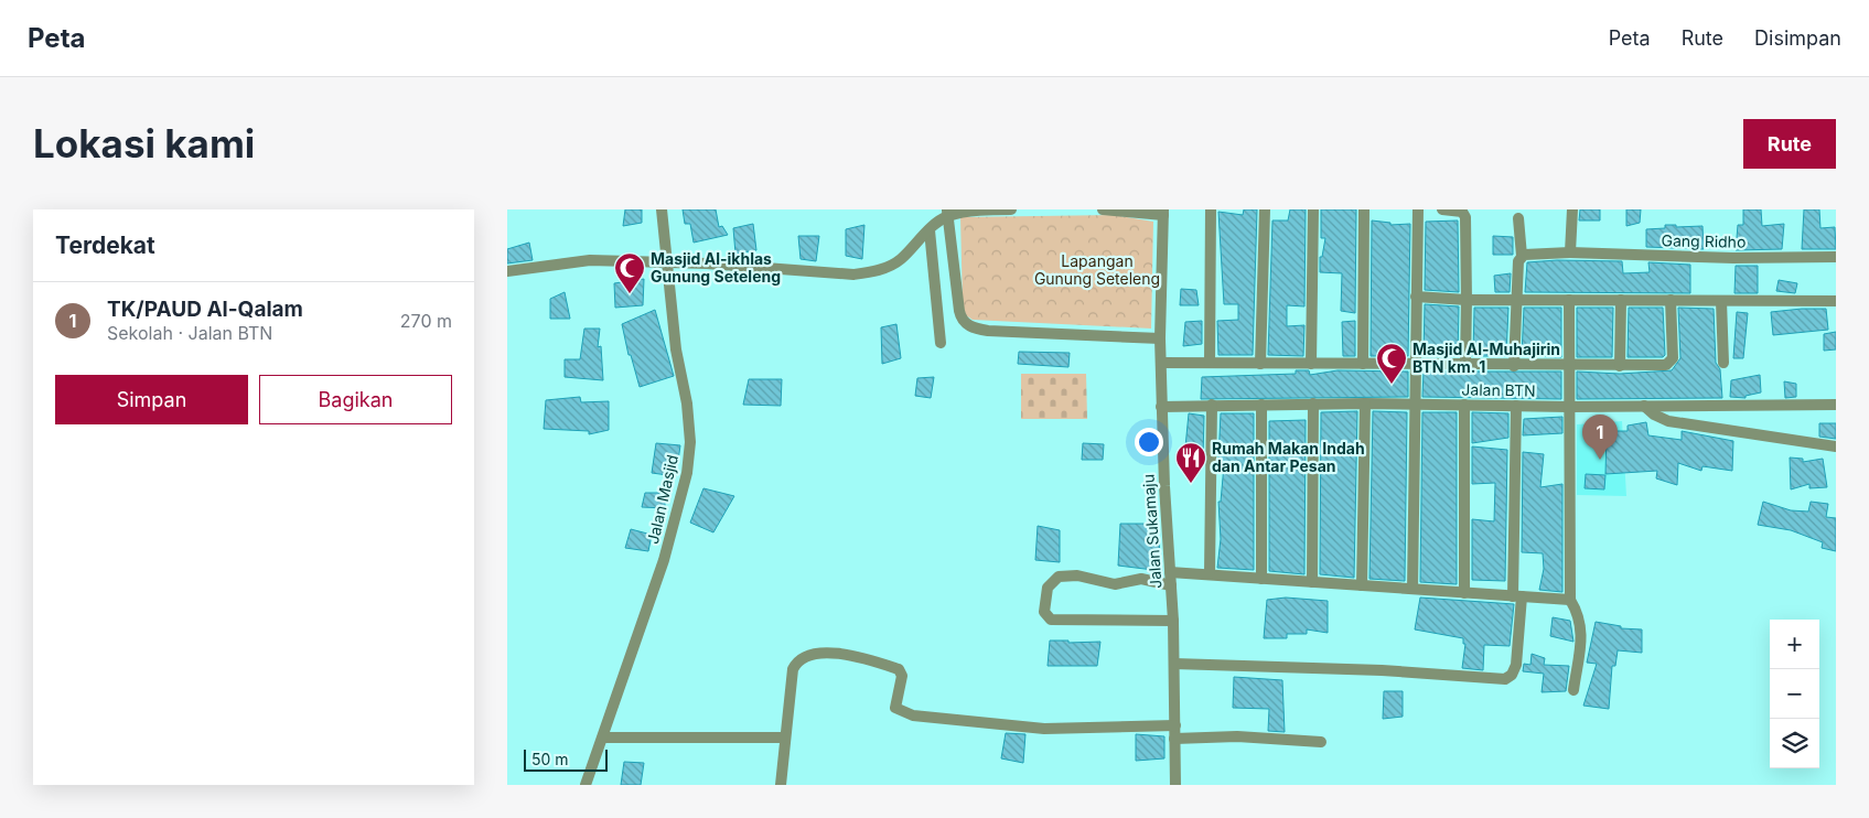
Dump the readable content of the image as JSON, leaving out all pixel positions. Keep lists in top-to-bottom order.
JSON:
{
  "streets": {
    "street": [
      "Gang Ridho",
      "Jalan BTN",
      "Jalan Masjid",
      "Jalan Sukamaju"
    ]
  },
  "crossings": [
    ["Jalan BTN", "Jalan Sukamaju"]
  ],
  "parks": ["Lapangan Gunung Seteleng"],
  "places": {
    "mosque": ["Masjid Al-ikhlas Gunung Seteleng", "Masjid Al-Muhajirin BTN km. 1"],
    "restaurant": ["Rumah Makan Indah dan Antar Pesan"]
  },
  "scale_bar": "50 m",
  "page": {
    "header": "Peta",
    "nav": ["Peta", "Rute", "Disimpan"],
    "buttons": [
      "Rute",
      ["Simpan", "Bagikan"]
    ],
    "title": "Lokasi kami",
    "heading": "Terdekat",
    "list": [
      {
        "mark": "1",
        "name": "TK/PAUD Al-Qalam",
        "note": "Sekolah · Jalan BTN",
        "value": "270 m"
      }
    ],
    "pins": "1",
    "map_buttons": ["+", "−"],
    "scale": "50 m"
  }
}
